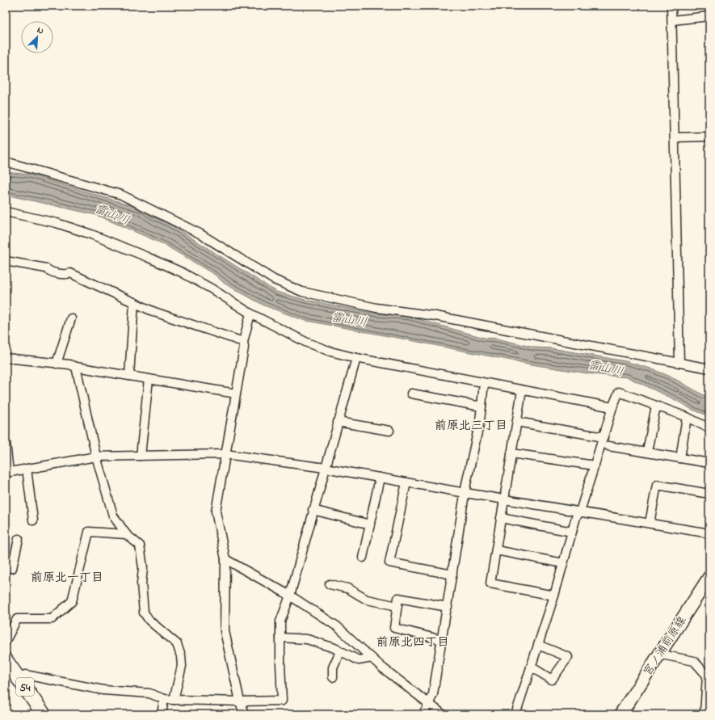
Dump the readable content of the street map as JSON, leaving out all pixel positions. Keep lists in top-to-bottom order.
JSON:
{
  "streets": {
    "main road": ["宮ノ浦前原線", "54"]
  },
  "districts": ["前原北三丁目", "前原北一丁目", "前原北四丁目"],
  "water": ["雷山川"],
  "north": "top right"
}
